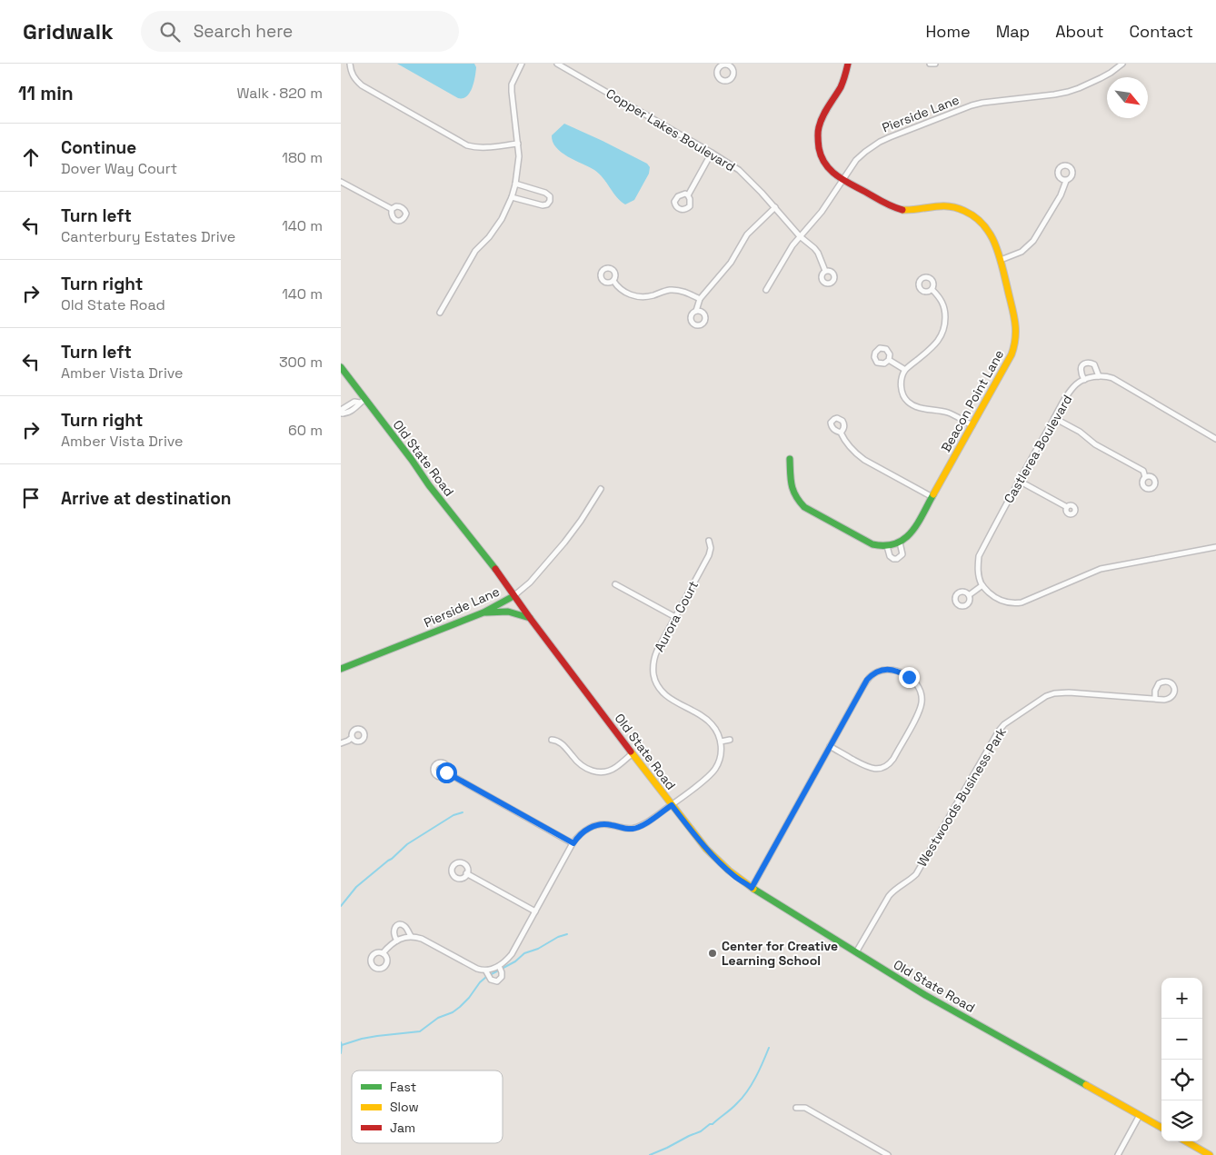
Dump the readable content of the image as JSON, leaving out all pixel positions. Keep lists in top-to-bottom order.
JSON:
{
  "streets": {
    "street": [
      "Pierside Lane",
      "Copper Lakes Boulevard",
      "Beacon Point Lane",
      "Castlerea Boulevard",
      "Old State Road",
      "Aurora Court",
      "Westwoods Business Park"
    ]
  },
  "crossings": [
    ["Pierside Lane", "Copper Lakes Boulevard"],
    ["Pierside Lane", "Beacon Point Lane"],
    ["Pierside Lane", "Old State Road"],
    ["Old State Road", "Westwoods Business Park"]
  ],
  "places": ["Center for Creative Learning School"],
  "legend": ["Fast", "Slow", "Jam"],
  "north": "bottom right",
  "page": {
    "header": "Gridwalk",
    "search": "Search here",
    "nav": [
      "Home",
      "Map",
      "About",
      "Contact"
    ],
    "heading": ["11 min", "Walk · 820 m"],
    "list": [
      ["Continue", "Dover Way Court", "180 m"],
      ["Turn left", "Canterbury Estates Drive", "140 m"],
      ["Turn right", "Old State Road", "140 m"],
      ["Turn left", "Amber Vista Drive", "300 m"],
      ["Turn right", "Amber Vista Drive", "60 m"],
      "Arrive at destination"
    ],
    "map_buttons": ["+", "−"]
  }
}
